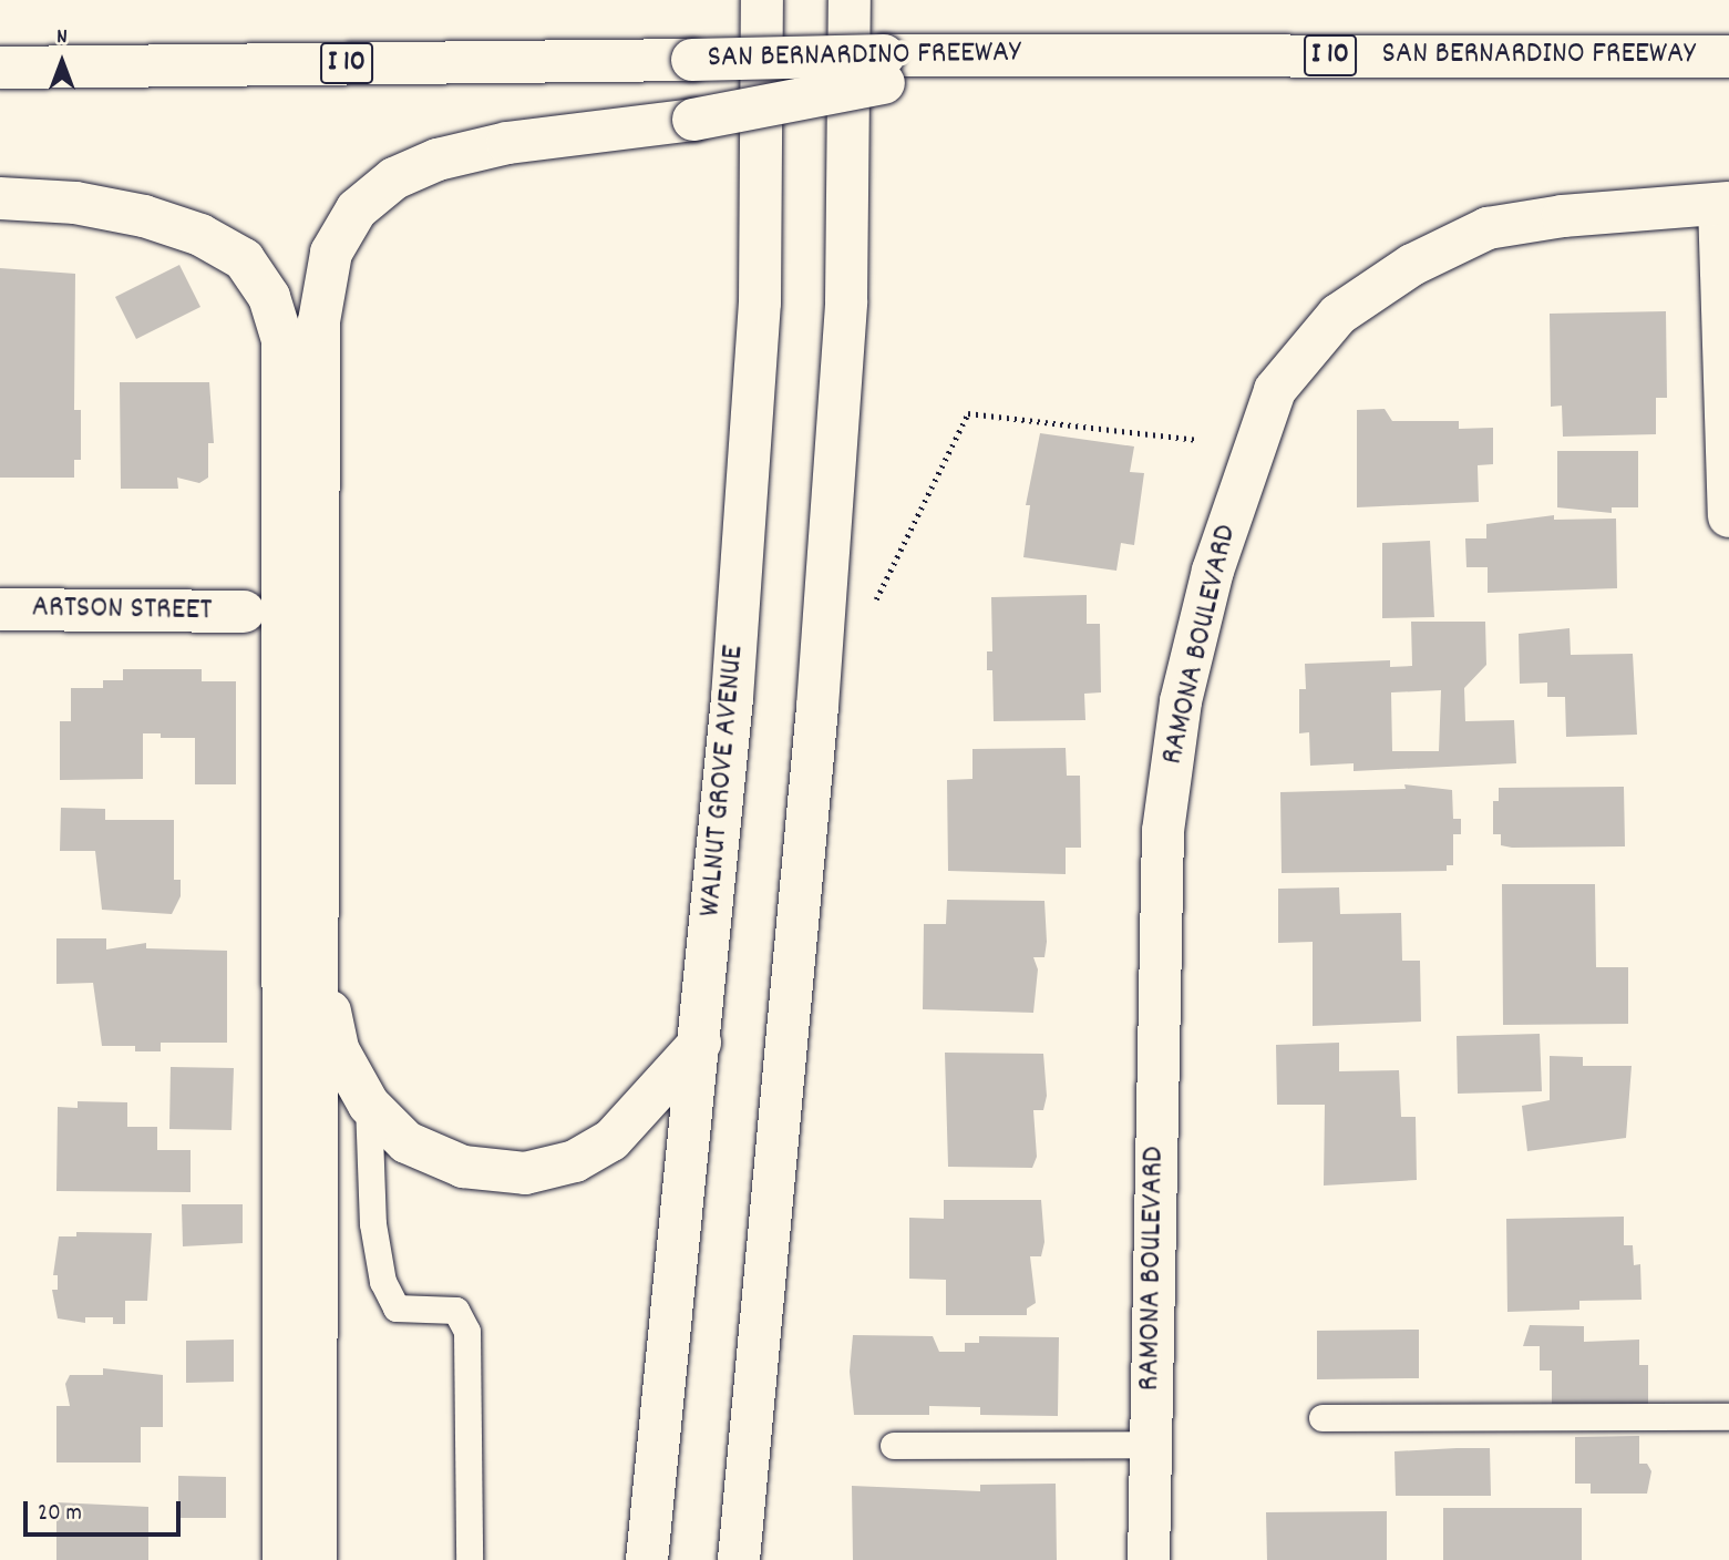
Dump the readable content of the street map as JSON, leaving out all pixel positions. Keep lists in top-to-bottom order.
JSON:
{
  "streets": {
    "main road": [
      "I 10",
      "SAN BERNARDINO FREEWAY",
      "ARTSON STREET",
      "RAMONA BOULEVARD",
      "WALNUT GROVE AVENUE"
    ]
  },
  "scale_bar": "20 m",
  "north": "top"
}
